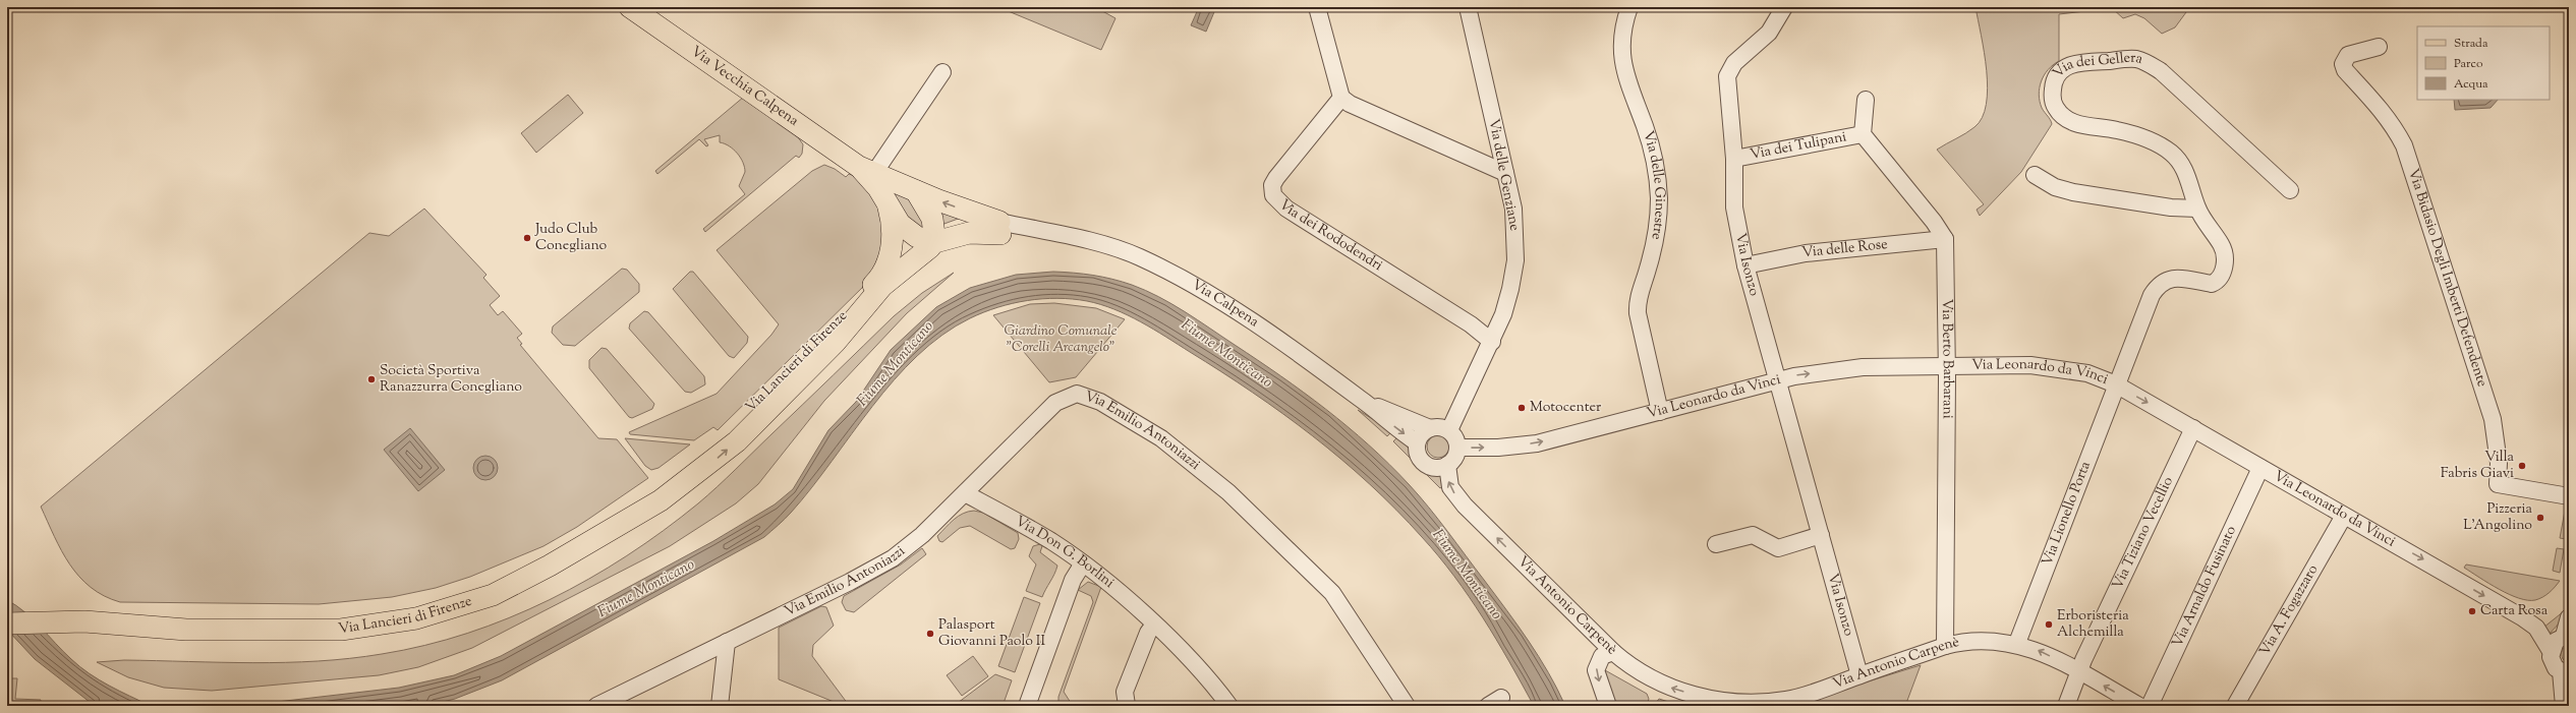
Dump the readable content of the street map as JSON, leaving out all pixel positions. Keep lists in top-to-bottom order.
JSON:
{
  "streets": {
    "main road": ["Via Vecchia Calpena", "Via Lancieri di Firenze"],
    "street": [
      "Via dei Gellera",
      "Via dei Tulipani",
      "Via delle Genziane",
      "Via delle Ginestre",
      "Via dei Rododendri",
      "Via delle Rose",
      "Via Isonzo",
      "Via Bidasio Degli Imberti Defendente",
      "Via Calpena",
      "Via Berto Barbarani",
      "Via Leonardo da Vinci",
      "Via Emilio Antoniazzi",
      "Via Lionello Porta",
      "Via Tiziano Vecellio",
      "Via Don G. Borlini",
      "Via Arnaldo Fusinato",
      "Via Antonio Carpenè",
      "Via A. Fogazzaro"
    ]
  },
  "crossings": [
    ["Via dei Gellera", "Via Leonardo da Vinci"],
    ["Via dei Gellera", "Via Lionello Porta"],
    ["Via dei Tulipani", "Via Isonzo"],
    ["Via delle Genziane", "Via dei Rododendri"],
    ["Via delle Genziane", "Via Calpena"],
    ["Via delle Genziane", "Via Leonardo da Vinci"],
    ["Via delle Genziane", "Via Antonio Carpenè"],
    ["Via delle Ginestre", "Via Leonardo da Vinci"],
    ["Via delle Rose", "Via Isonzo"],
    ["Via delle Rose", "Via Berto Barbarani"],
    ["Via Isonzo", "Via Leonardo da Vinci"],
    ["Via Isonzo", "Via Antonio Carpenè"],
    ["Via Calpena", "Via Lancieri di Firenze"],
    ["Via Calpena", "Via Leonardo da Vinci"],
    ["Via Calpena", "Via Antonio Carpenè"],
    ["Via Berto Barbarani", "Via Leonardo da Vinci"],
    ["Via Berto Barbarani", "Via Antonio Carpenè"],
    ["Via Leonardo da Vinci", "Via Lionello Porta"],
    ["Via Leonardo da Vinci", "Via Tiziano Vecellio"],
    ["Via Leonardo da Vinci", "Via Arnaldo Fusinato"],
    ["Via Leonardo da Vinci", "Via Antonio Carpenè"],
    ["Via Leonardo da Vinci", "Via A. Fogazzaro"],
    ["Via Emilio Antoniazzi", "Via Don G. Borlini"],
    ["Via Lionello Porta", "Via Antonio Carpenè"],
    ["Via Tiziano Vecellio", "Via Antonio Carpenè"]
  ],
  "one_way": ["Via Leonardo da Vinci", "Via Antonio Carpenè"],
  "water": ["Fiume Monticano"],
  "parks": ["Giardino Comunale \"Corelli Arcangelo\""],
  "places": [
    "Judo Club Conegliano",
    "Società Sportiva Ranazzurra Conegliano",
    "Motocenter",
    "Villa Fabris Giavi",
    "Pizzeria L'Angolino",
    "Carta Rosa",
    "Erboristeria Alchemilla",
    "Palasport Giovanni Paolo II"
  ],
  "legend": ["Strada", "Parco", "Acqua"]
}
